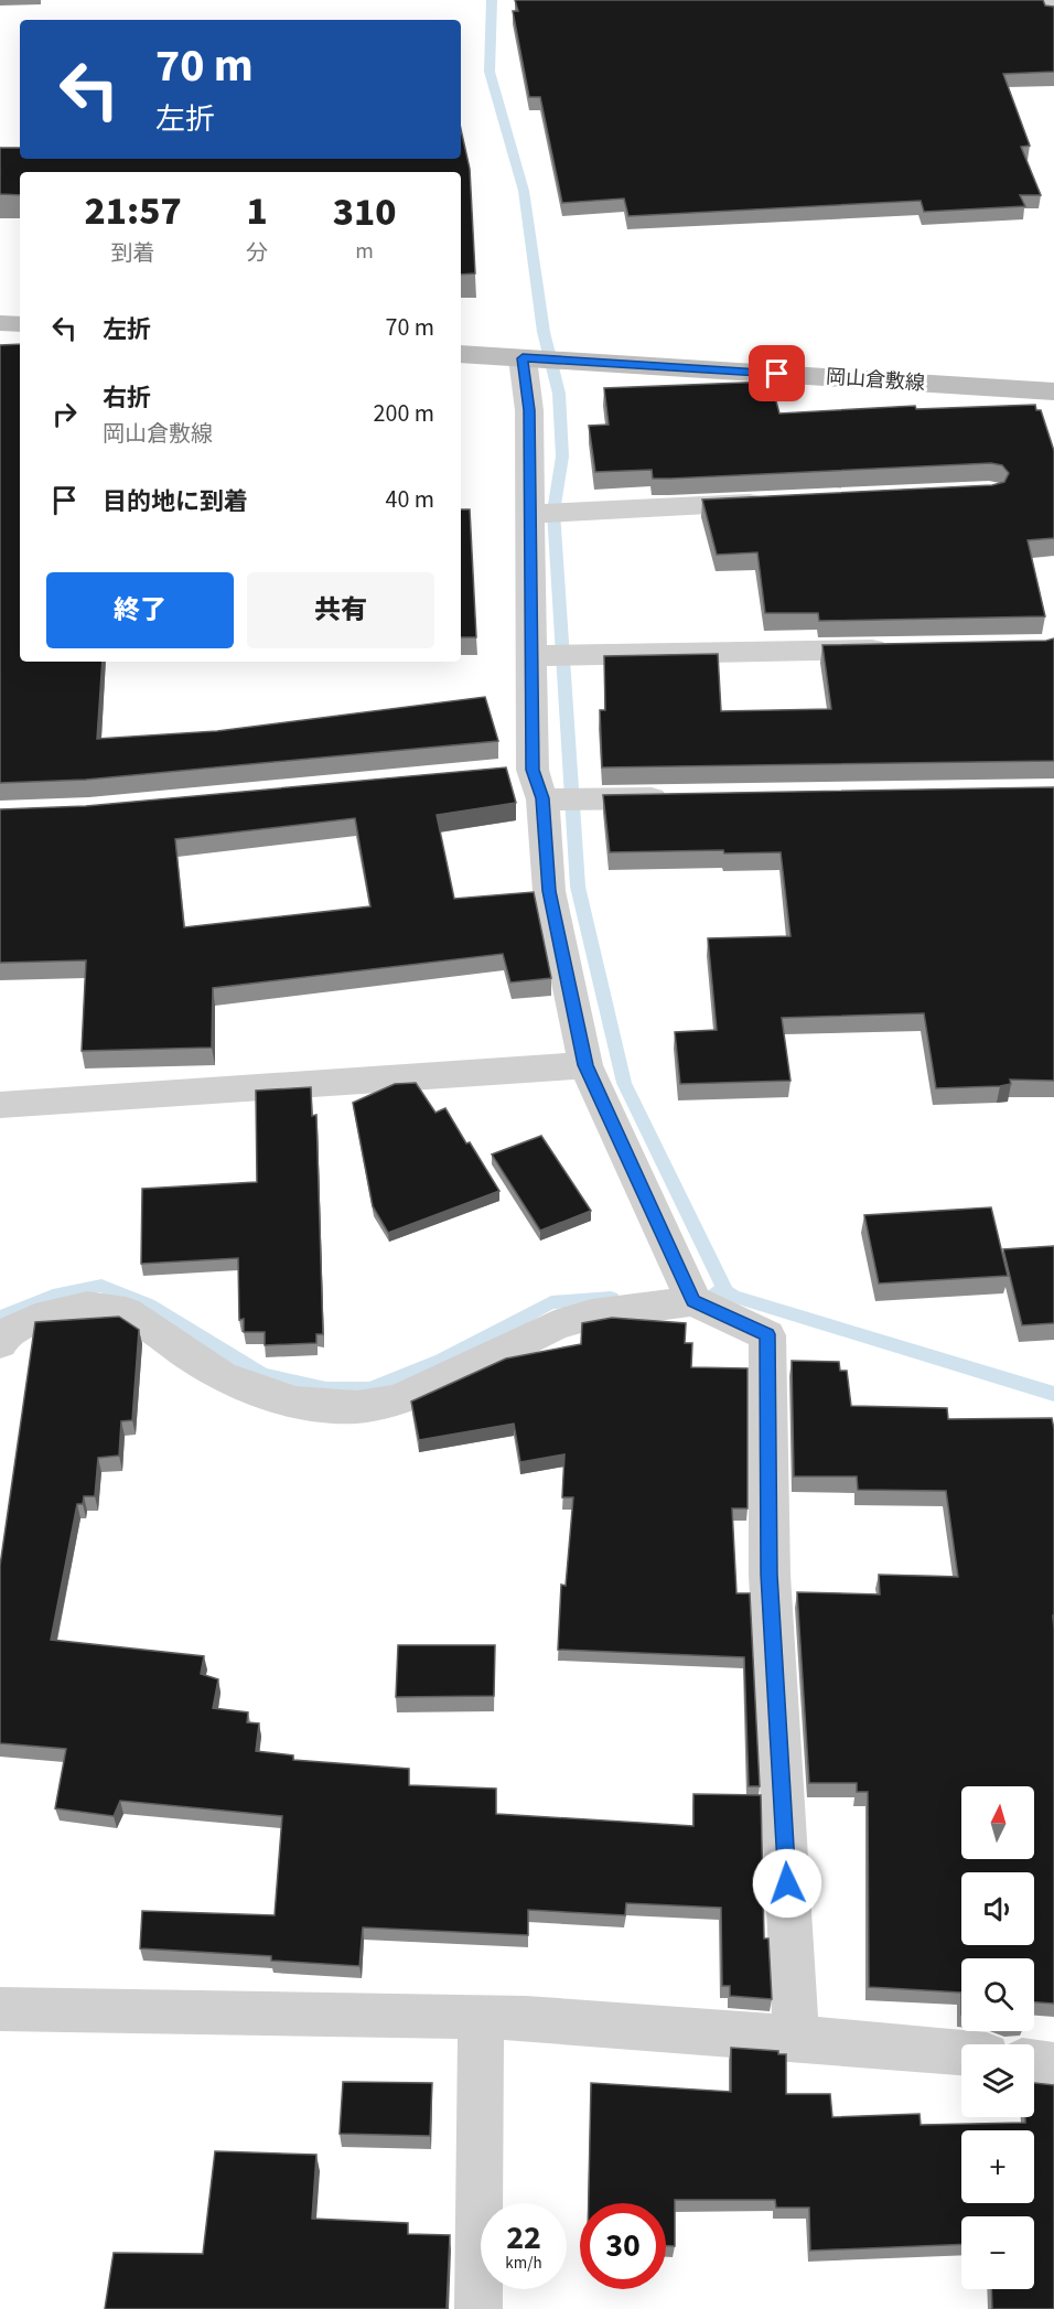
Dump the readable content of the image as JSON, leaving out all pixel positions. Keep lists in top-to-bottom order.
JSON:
{
  "streets": {
    "main road": ["岡山倉敷線"]
  },
  "north": "top",
  "page": {
    "turn": ["70 m", "左折"],
    "eta": [
      "21:57",
      "到着",
      "1",
      "分",
      "310",
      "m"
    ],
    "list": [
      {
        "name": "左折",
        "value": "70 m"
      },
      {
        "name": "右折",
        "note": "岡山倉敷線",
        "value": "200 m"
      },
      {
        "name": "目的地に到着",
        "value": "40 m"
      }
    ],
    "buttons": ["終了", "共有"],
    "map_buttons": ["+", "−"],
    "speed": "22 km/h",
    "limit": "30"
  }
}
